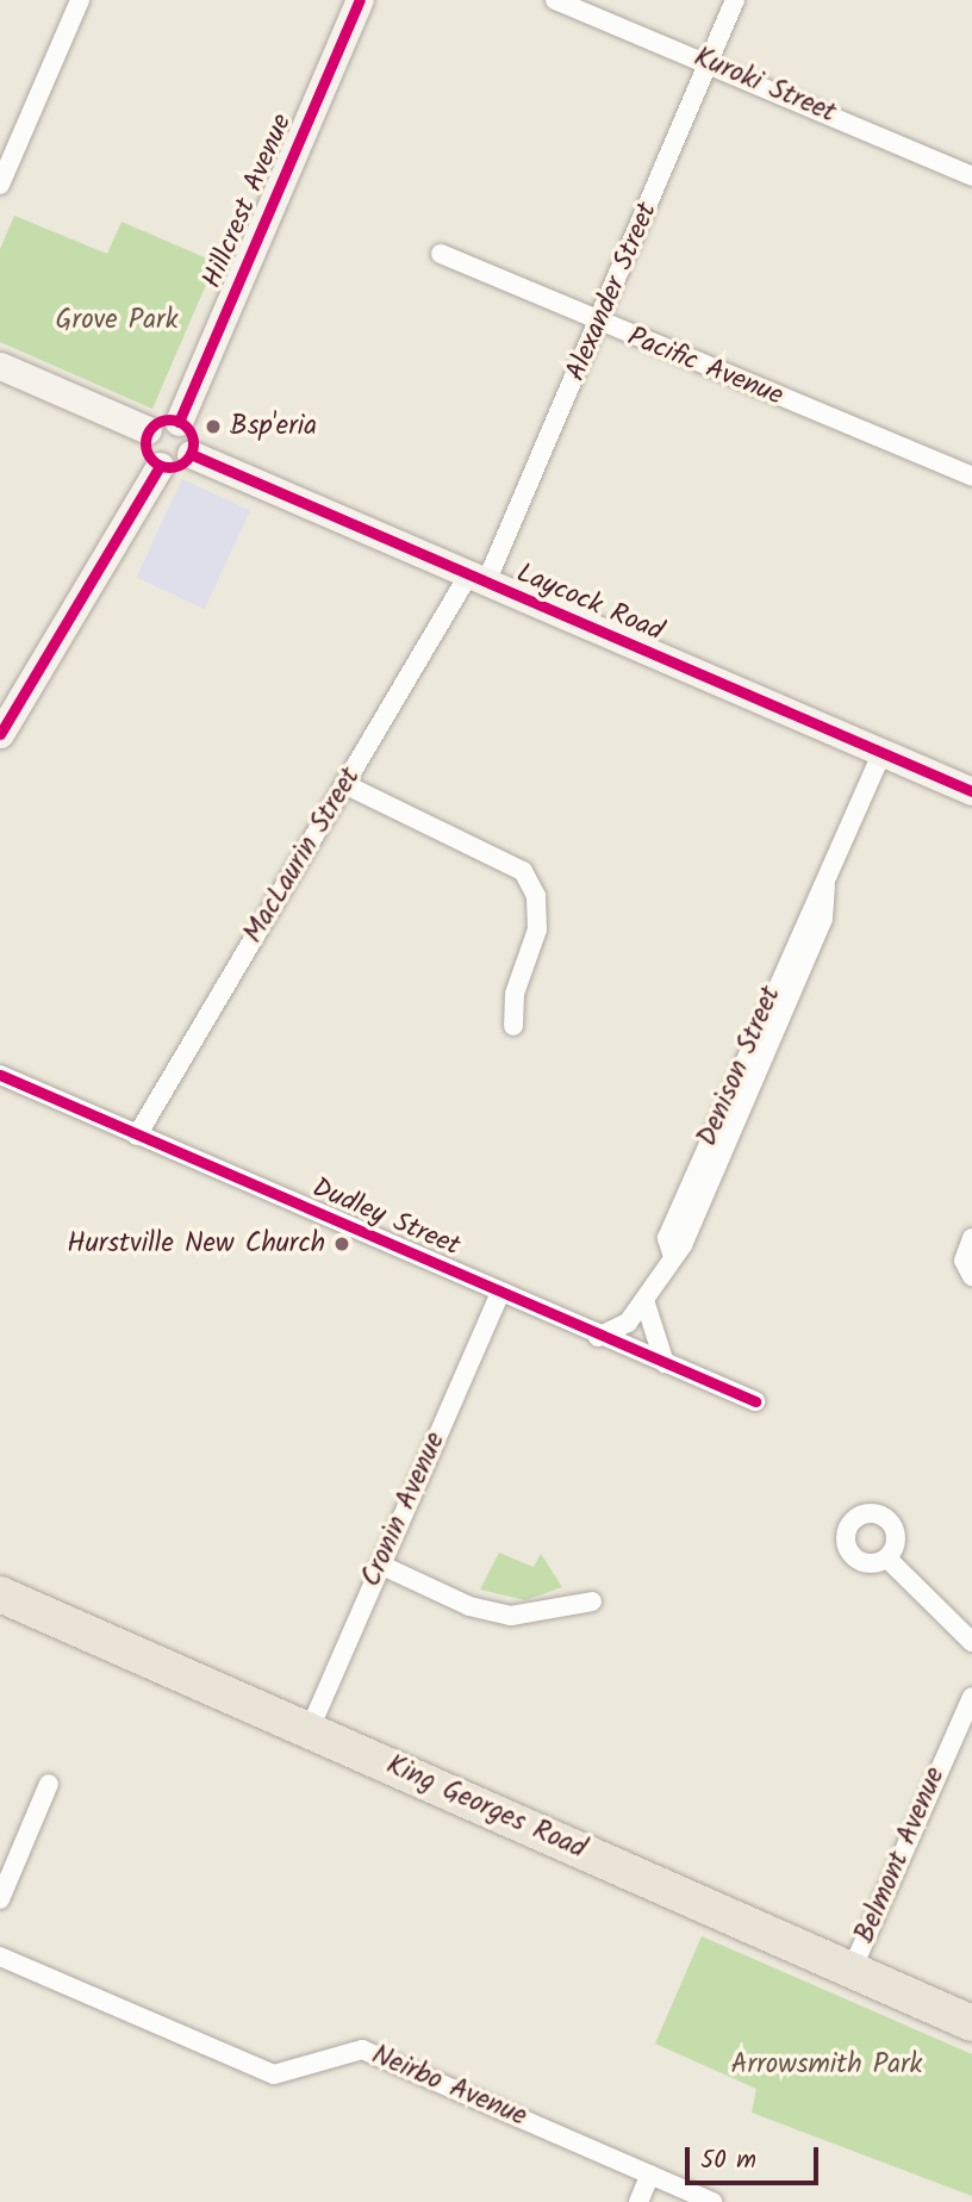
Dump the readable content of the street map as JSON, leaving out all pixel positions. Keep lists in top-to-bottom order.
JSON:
{
  "streets": {
    "highway": ["King Georges Road"],
    "street": [
      "Kuroki Street",
      "Hillcrest Avenue",
      "Alexander Street",
      "Pacific Avenue",
      "Laycock Road",
      "MacLaurin Street",
      "Denison Street",
      "Dudley Street",
      "Cronin Avenue",
      "Belmont Avenue",
      "Neirbo Avenue"
    ]
  },
  "crossings": [
    ["Kuroki Street", "Alexander Street"],
    ["Hillcrest Avenue", "Laycock Road"],
    ["Alexander Street", "Pacific Avenue"],
    ["Alexander Street", "Laycock Road"],
    ["Alexander Street", "MacLaurin Street"],
    ["Laycock Road", "MacLaurin Street"],
    ["Laycock Road", "Denison Street"],
    ["MacLaurin Street", "Dudley Street"],
    ["Denison Street", "Dudley Street"],
    ["Dudley Street", "Cronin Avenue"],
    ["Cronin Avenue", "King Georges Road"],
    ["King Georges Road", "Belmont Avenue"]
  ],
  "parks": ["Grove Park", "Arrowsmith Park"],
  "places": ["Bsp'eria", "Hurstville New Church"],
  "scale_bar": "50 m"
}
